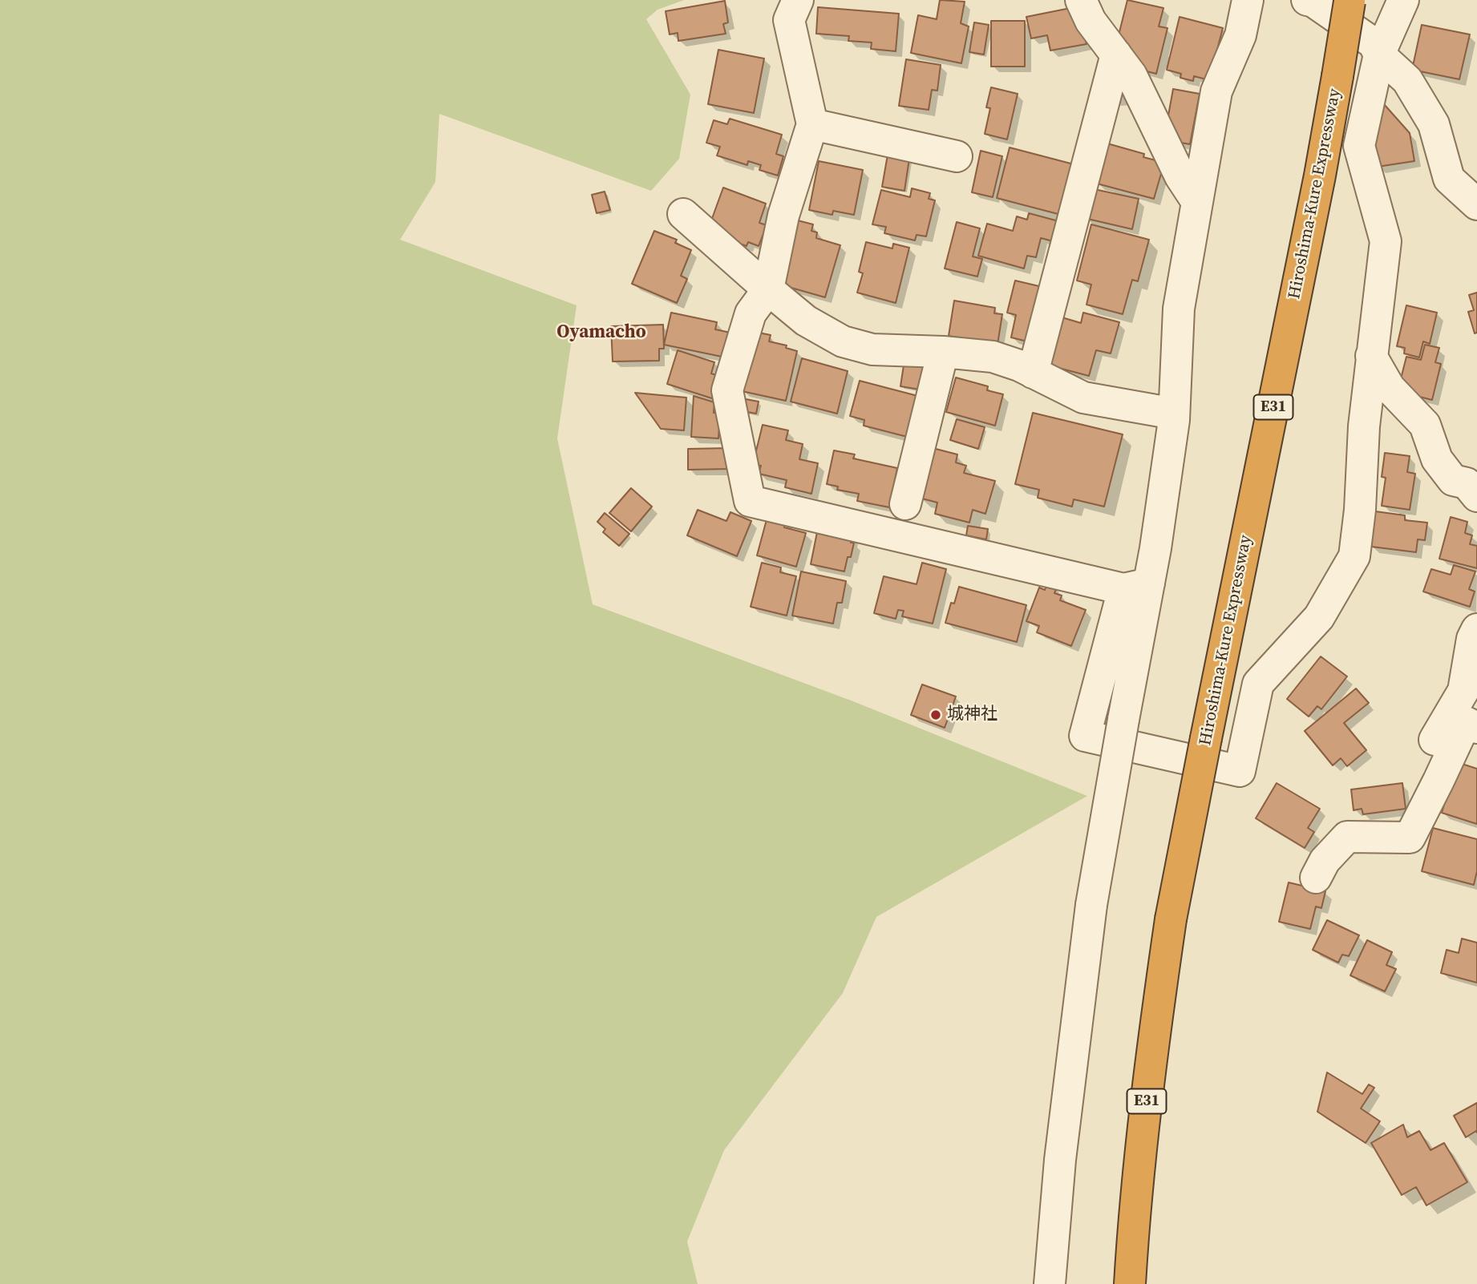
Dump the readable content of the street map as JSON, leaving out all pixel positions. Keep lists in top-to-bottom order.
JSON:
{
  "streets": {
    "highway": ["Hiroshima-Kure Expressway", "E31"]
  },
  "districts": ["Oyamacho"],
  "places": ["城神社"]
}
